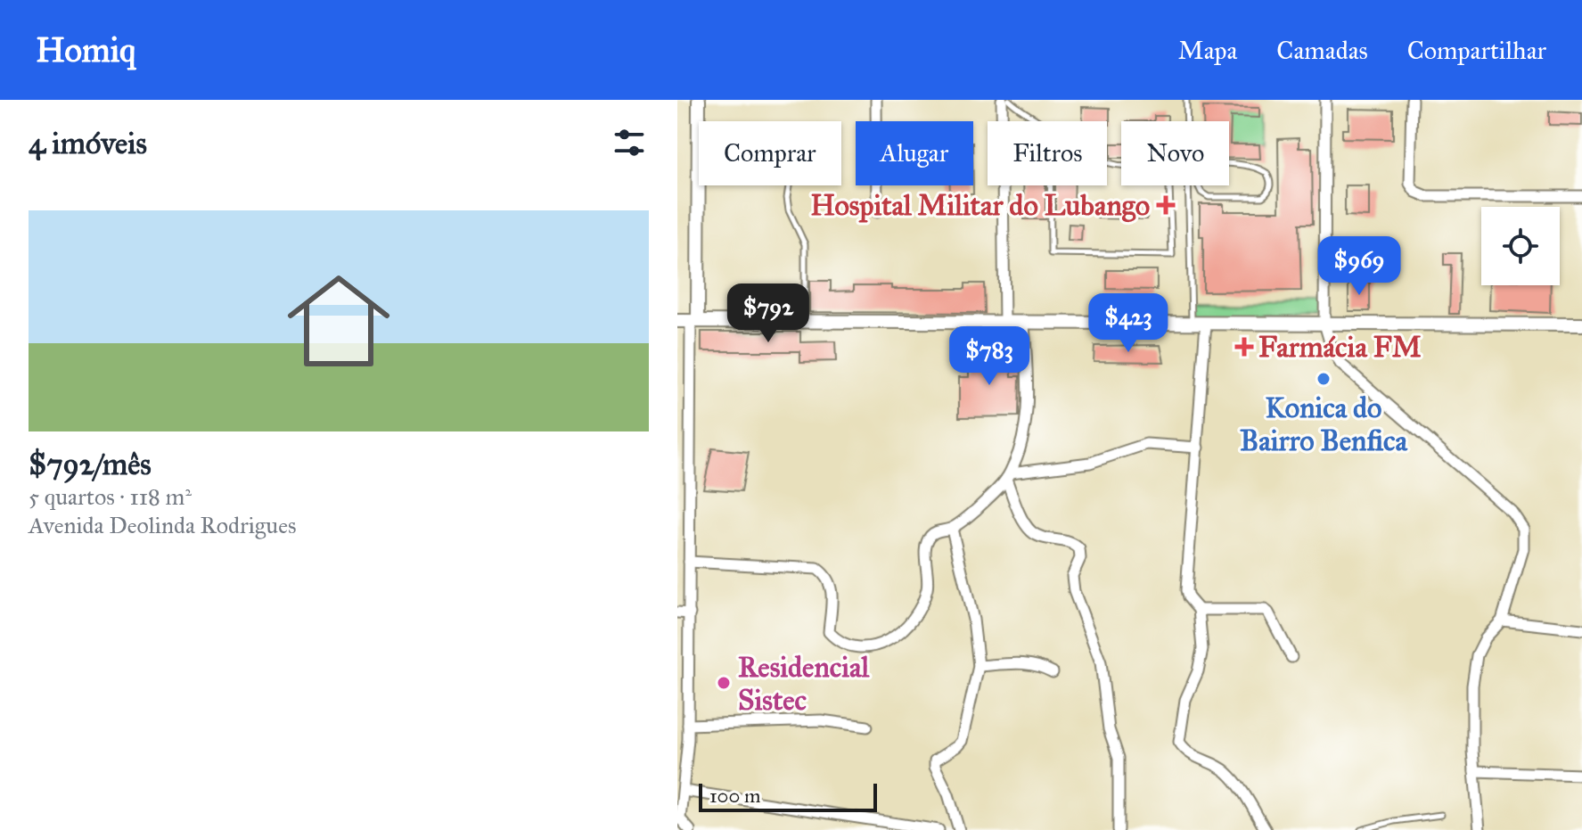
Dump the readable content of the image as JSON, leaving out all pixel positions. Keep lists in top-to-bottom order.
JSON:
{
  "places": {
    "health": ["Hospital Militar do Lubango", "Farmácia FM"],
    "other": ["Konica do Bairro Benfica", "Residencial Sistec"]
  },
  "scale_bar": "100 m",
  "page": {
    "header": "Homiq",
    "nav": ["Mapa", "Camadas", "Compartilhar"],
    "heading": "4 imóveis",
    "chip": [
      "Comprar",
      "Alugar",
      "Filtros",
      "Novo"
    ],
    "list": [
      {
        "name": "$792/mês",
        "note": "5 quartos · 118 m² · Avenida Deolinda Rodrigues"
      }
    ],
    "price": [
      "$969",
      "$792",
      "$423",
      "$783"
    ],
    "scale": "100 m"
  }
}
